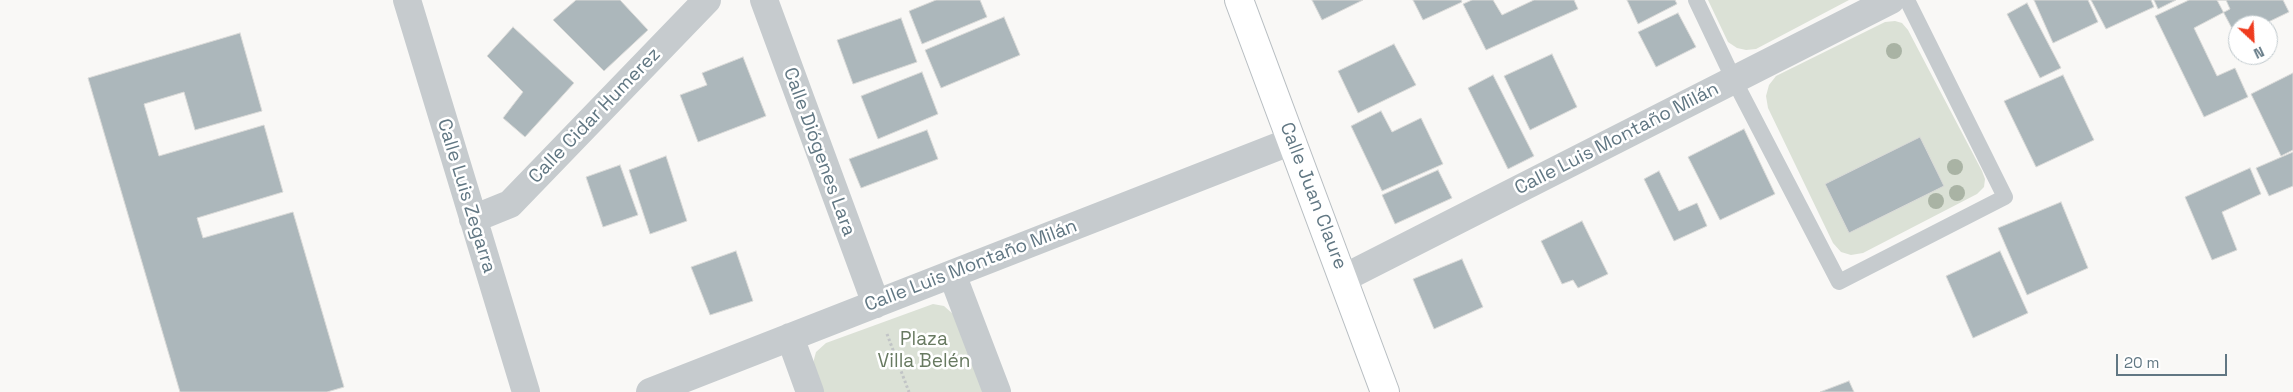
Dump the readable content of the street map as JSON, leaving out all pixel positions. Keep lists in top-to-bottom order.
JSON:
{
  "streets": {
    "street": [
      "Calle Cidar Humerez",
      "Calle Luis Montaño Milán",
      "Calle Diógenes Lara",
      "Calle Luis Zegarra",
      "Calle Juan Claure"
    ]
  },
  "crossings": [
    ["Calle Cidar Humerez", "Calle Luis Zegarra"],
    ["Calle Luis Montaño Milán", "Calle Diógenes Lara"],
    ["Calle Luis Montaño Milán", "Calle Juan Claure"]
  ],
  "parks": ["Plaza Villa Belén"],
  "scale_bar": "20 m",
  "north": "bottom right"
}
